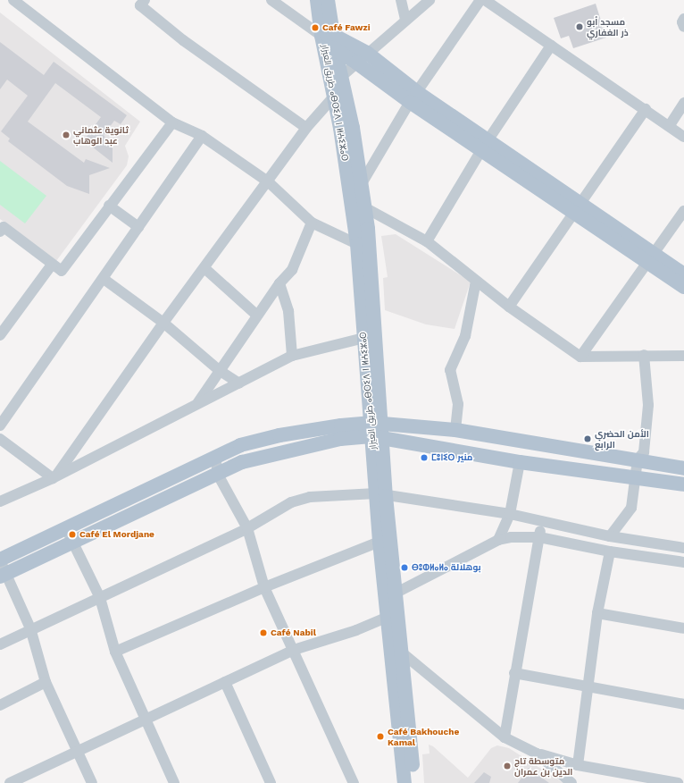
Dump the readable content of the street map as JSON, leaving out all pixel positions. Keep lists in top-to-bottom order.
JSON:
{
  "streets": {
    "main road": ["طريق العيزار ⴰⴱⵔⵉⴷ ⵏ ⵍⵄⵉⵣⴰⵔ"]
  },
  "places": [
    "مسجد أبو ذر الغفاري",
    "Café Fawzi",
    "ثانوية عثماني عبد الوهاب",
    "الأمن الحضري الرابع",
    "ⵎⵓⵏⵉⵔ منير",
    "Café El Mordjane",
    "ⴱⵓⵀⵍⴰⵍⴰ بوهلالة",
    "Café Nabil",
    "Café Bakhouche Kamal",
    "متوسطة تاج الدين بن عمران"
  ]
}
